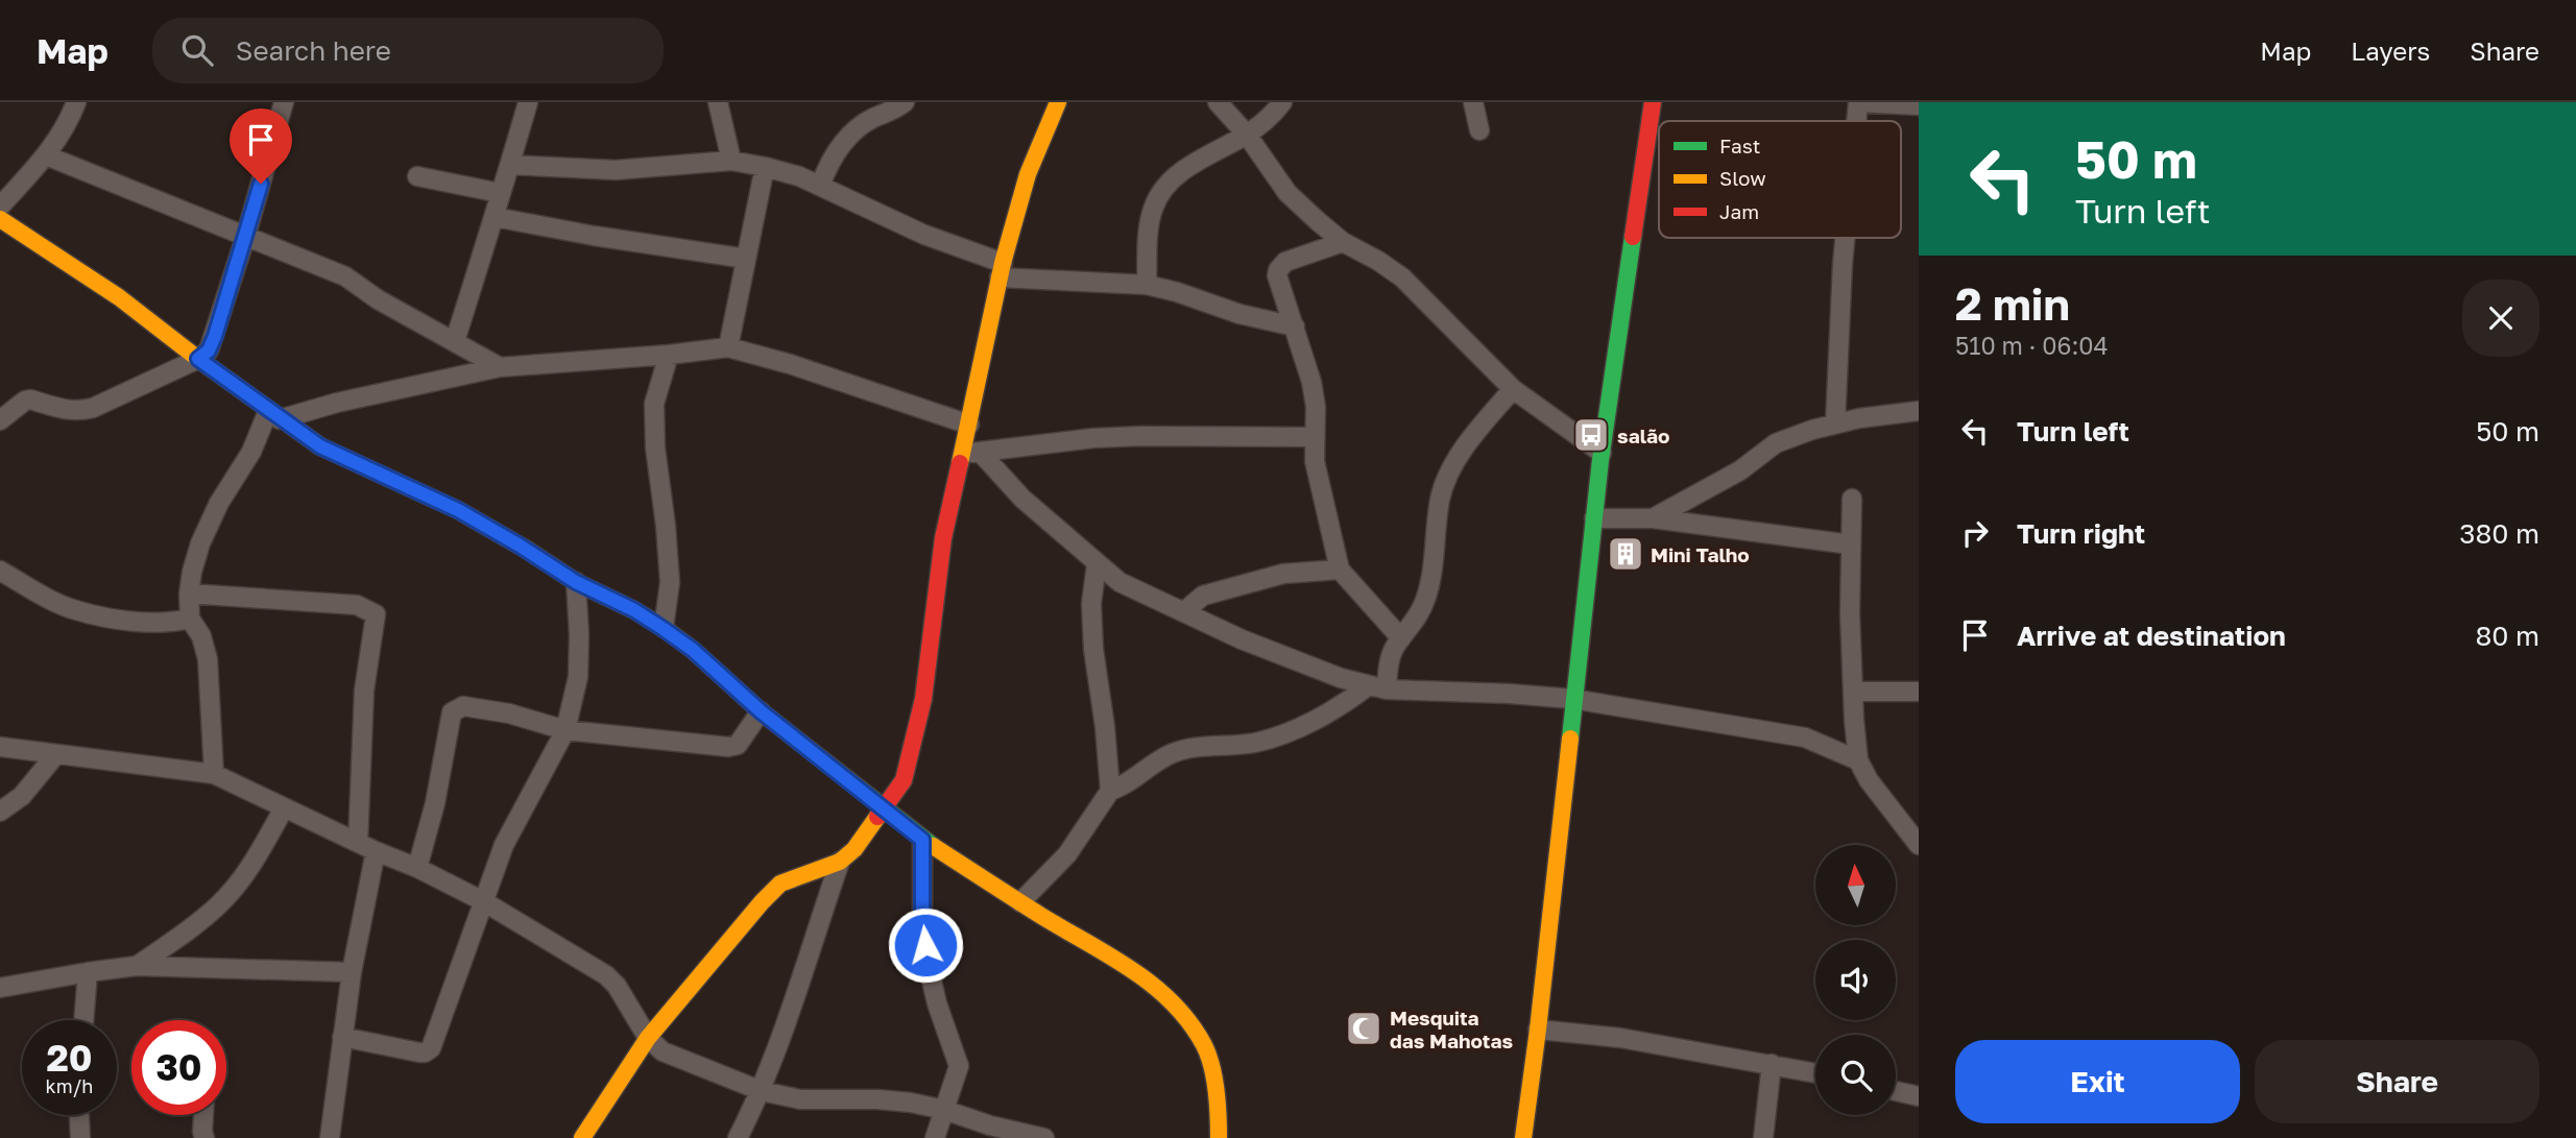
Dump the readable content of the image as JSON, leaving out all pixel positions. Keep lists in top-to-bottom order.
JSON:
{
  "places": {
    "bus stop": ["salão"],
    "building": ["Mini Talho"],
    "mosque": ["Mesquita das Mahotas"]
  },
  "legend": ["Fast", "Slow", "Jam"],
  "north": "top",
  "page": {
    "header": "Map",
    "search": "Search here",
    "nav": ["Map", "Layers", "Share"],
    "turn": ["50 m", "Turn left"],
    "heading": ["2 min", "510 m · 06:04"],
    "list": [
      {
        "name": "Turn left",
        "value": "50 m"
      },
      {
        "name": "Turn right",
        "value": "380 m"
      },
      {
        "name": "Arrive at destination",
        "value": "80 m"
      }
    ],
    "speed": "20 km/h",
    "limit": "30",
    "buttons": ["Exit", "Share"]
  }
}
